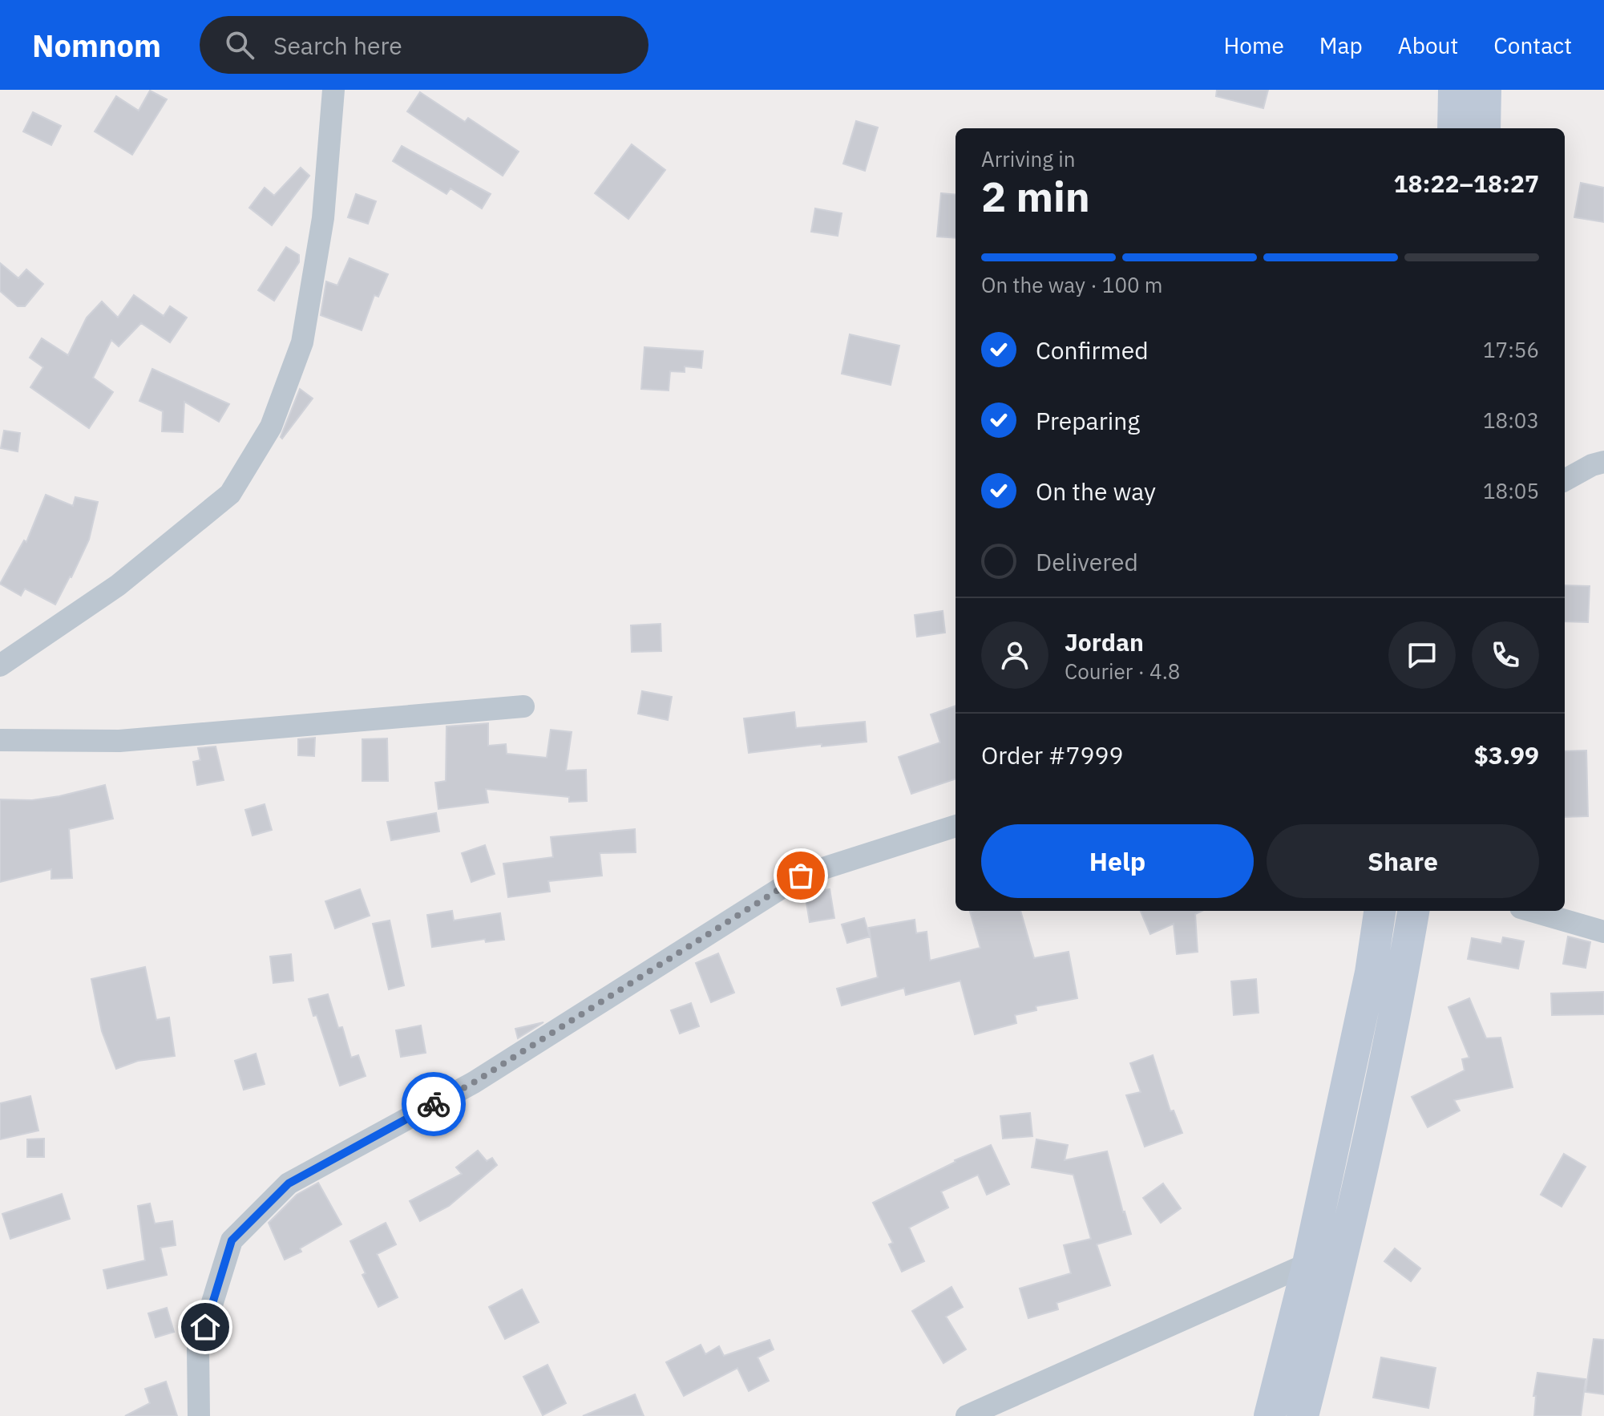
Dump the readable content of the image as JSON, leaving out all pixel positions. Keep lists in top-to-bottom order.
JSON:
{
  "page": {
    "header": "Nomnom",
    "search": "Search here",
    "nav": [
      "Home",
      "Map",
      "About",
      "Contact"
    ],
    "heading": ["2 min", "Arriving in", "18:22–18:27"],
    "panel": [
      "Jordan",
      "Courier · 4.8",
      "Order #7999",
      "$3.99"
    ],
    "bar": "On the way · 100 m",
    "list": [
      ["Confirmed", "17:56"],
      ["Preparing", "18:03"],
      ["On the way", "18:05"],
      "Delivered"
    ],
    "buttons": ["Help", "Share"]
  }
}
